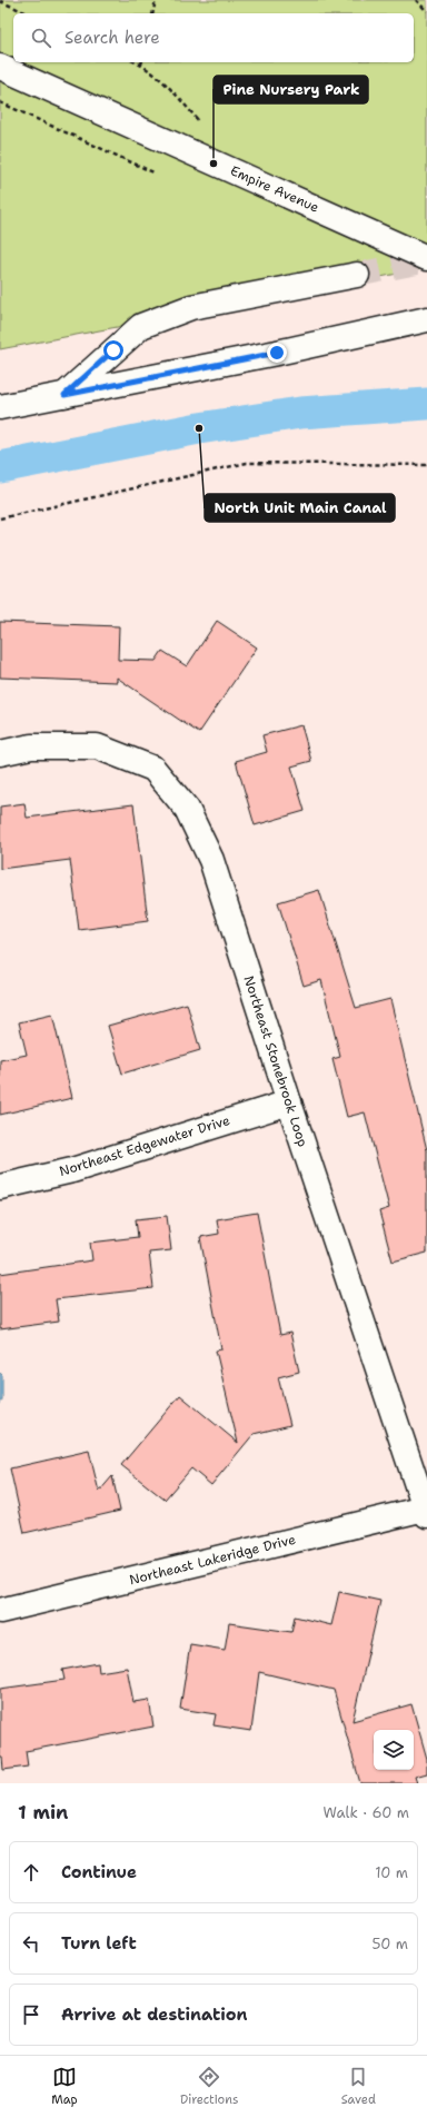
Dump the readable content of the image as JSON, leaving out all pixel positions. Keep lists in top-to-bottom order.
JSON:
{
  "streets": {
    "main road": [
      "Empire Avenue",
      "Northeast Stonebrook Loop",
      "Northeast Edgewater Drive",
      "Northeast Lakeridge Drive"
    ]
  },
  "crossings": [
    ["Northeast Stonebrook Loop", "Northeast Edgewater Drive"],
    ["Northeast Stonebrook Loop", "Northeast Lakeridge Drive"]
  ],
  "places": ["Pine Nursery Park", "North Unit Main Canal"],
  "page": {
    "search": "Search here",
    "heading": ["1 min", "Walk · 60 m"],
    "list": [
      ["Continue", "10 m"],
      ["Turn left", "50 m"],
      "Arrive at destination"
    ],
    "nav": ["Map", "Directions", "Saved"]
  }
}
